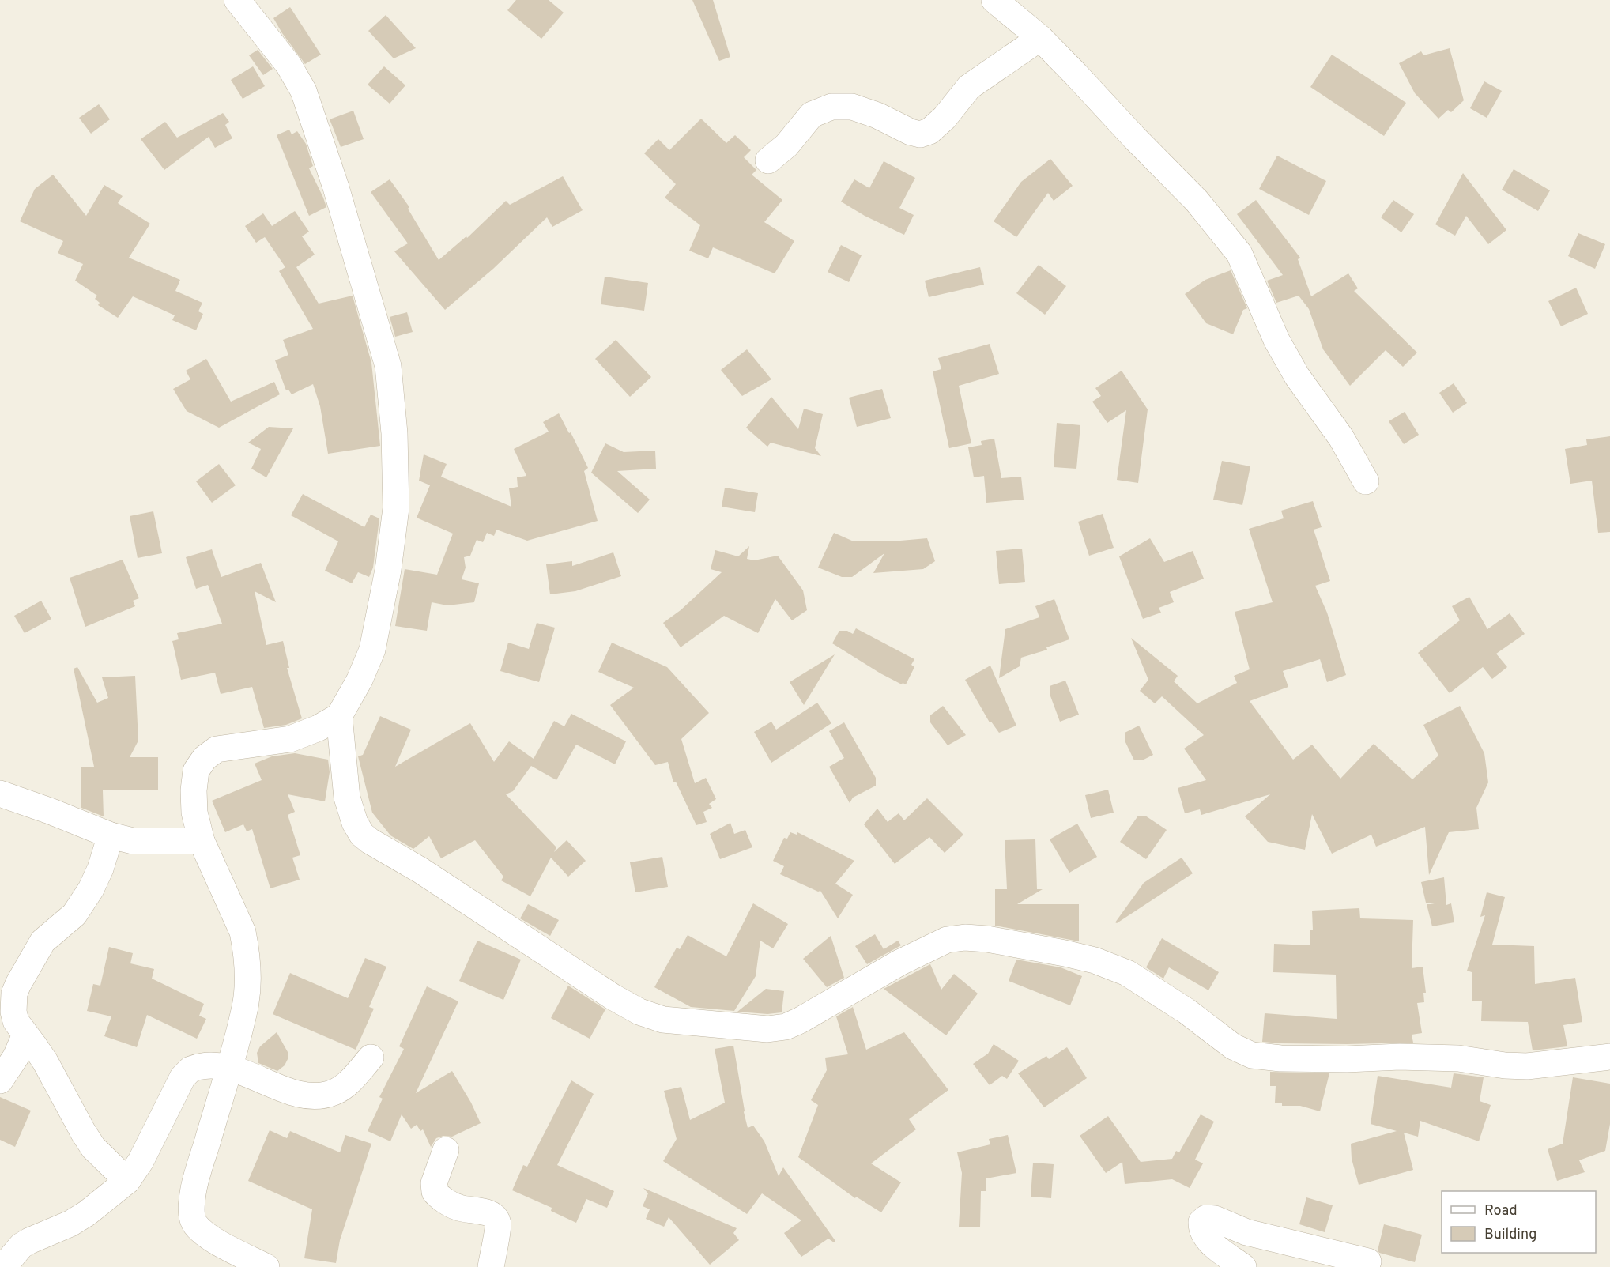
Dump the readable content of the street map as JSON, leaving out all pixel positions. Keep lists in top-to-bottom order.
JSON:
{
  "legend": ["Road", "Building"]
}
